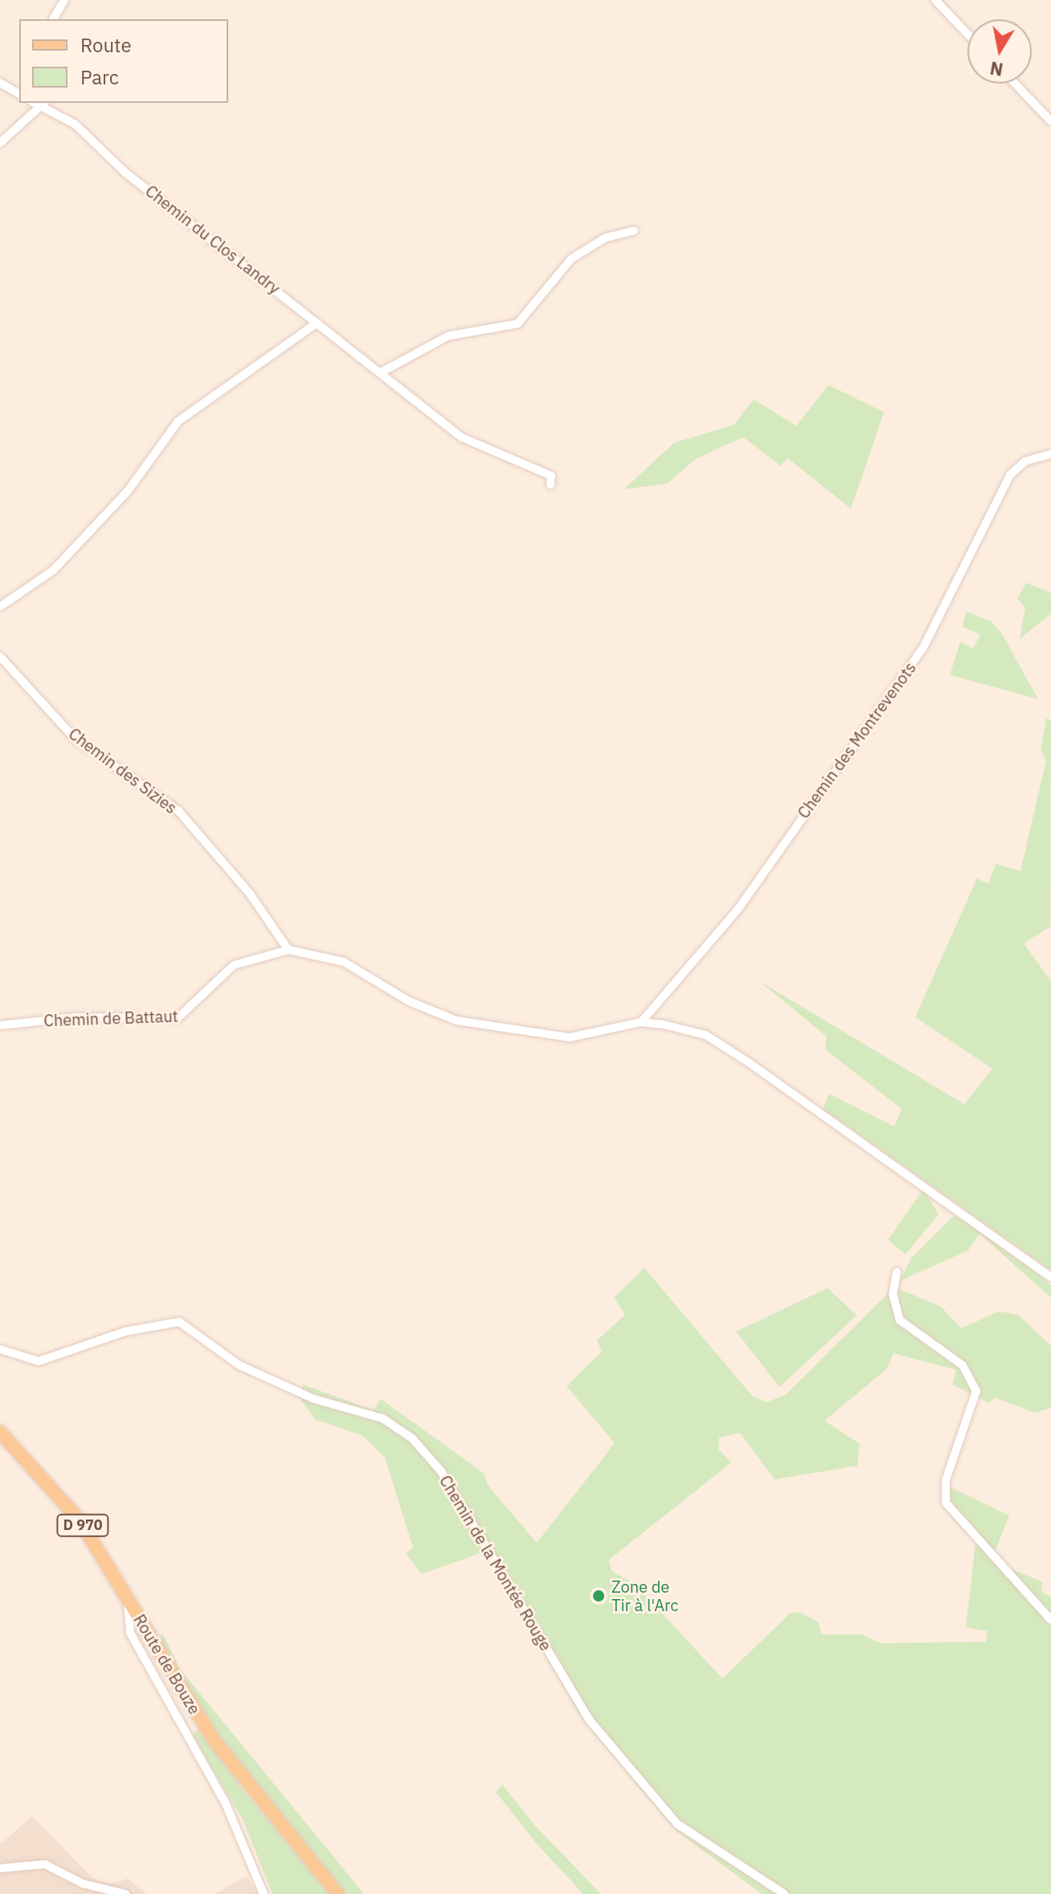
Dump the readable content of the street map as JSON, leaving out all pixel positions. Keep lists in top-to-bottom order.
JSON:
{
  "streets": {
    "main road": ["D 970", "Route de Bouze"],
    "street": [
      "Chemin du Clos Landry",
      "Chemin des Montrevenots",
      "Chemin des Sizies",
      "Chemin de Battaut",
      "Chemin de la Montée Rouge"
    ]
  },
  "crossings": [
    ["Chemin des Montrevenots", "Chemin de Battaut"],
    ["Chemin des Sizies", "Chemin de Battaut"]
  ],
  "places": ["Zone de Tir à l'Arc"],
  "legend": ["Route", "Parc"],
  "north": "bottom"
}
